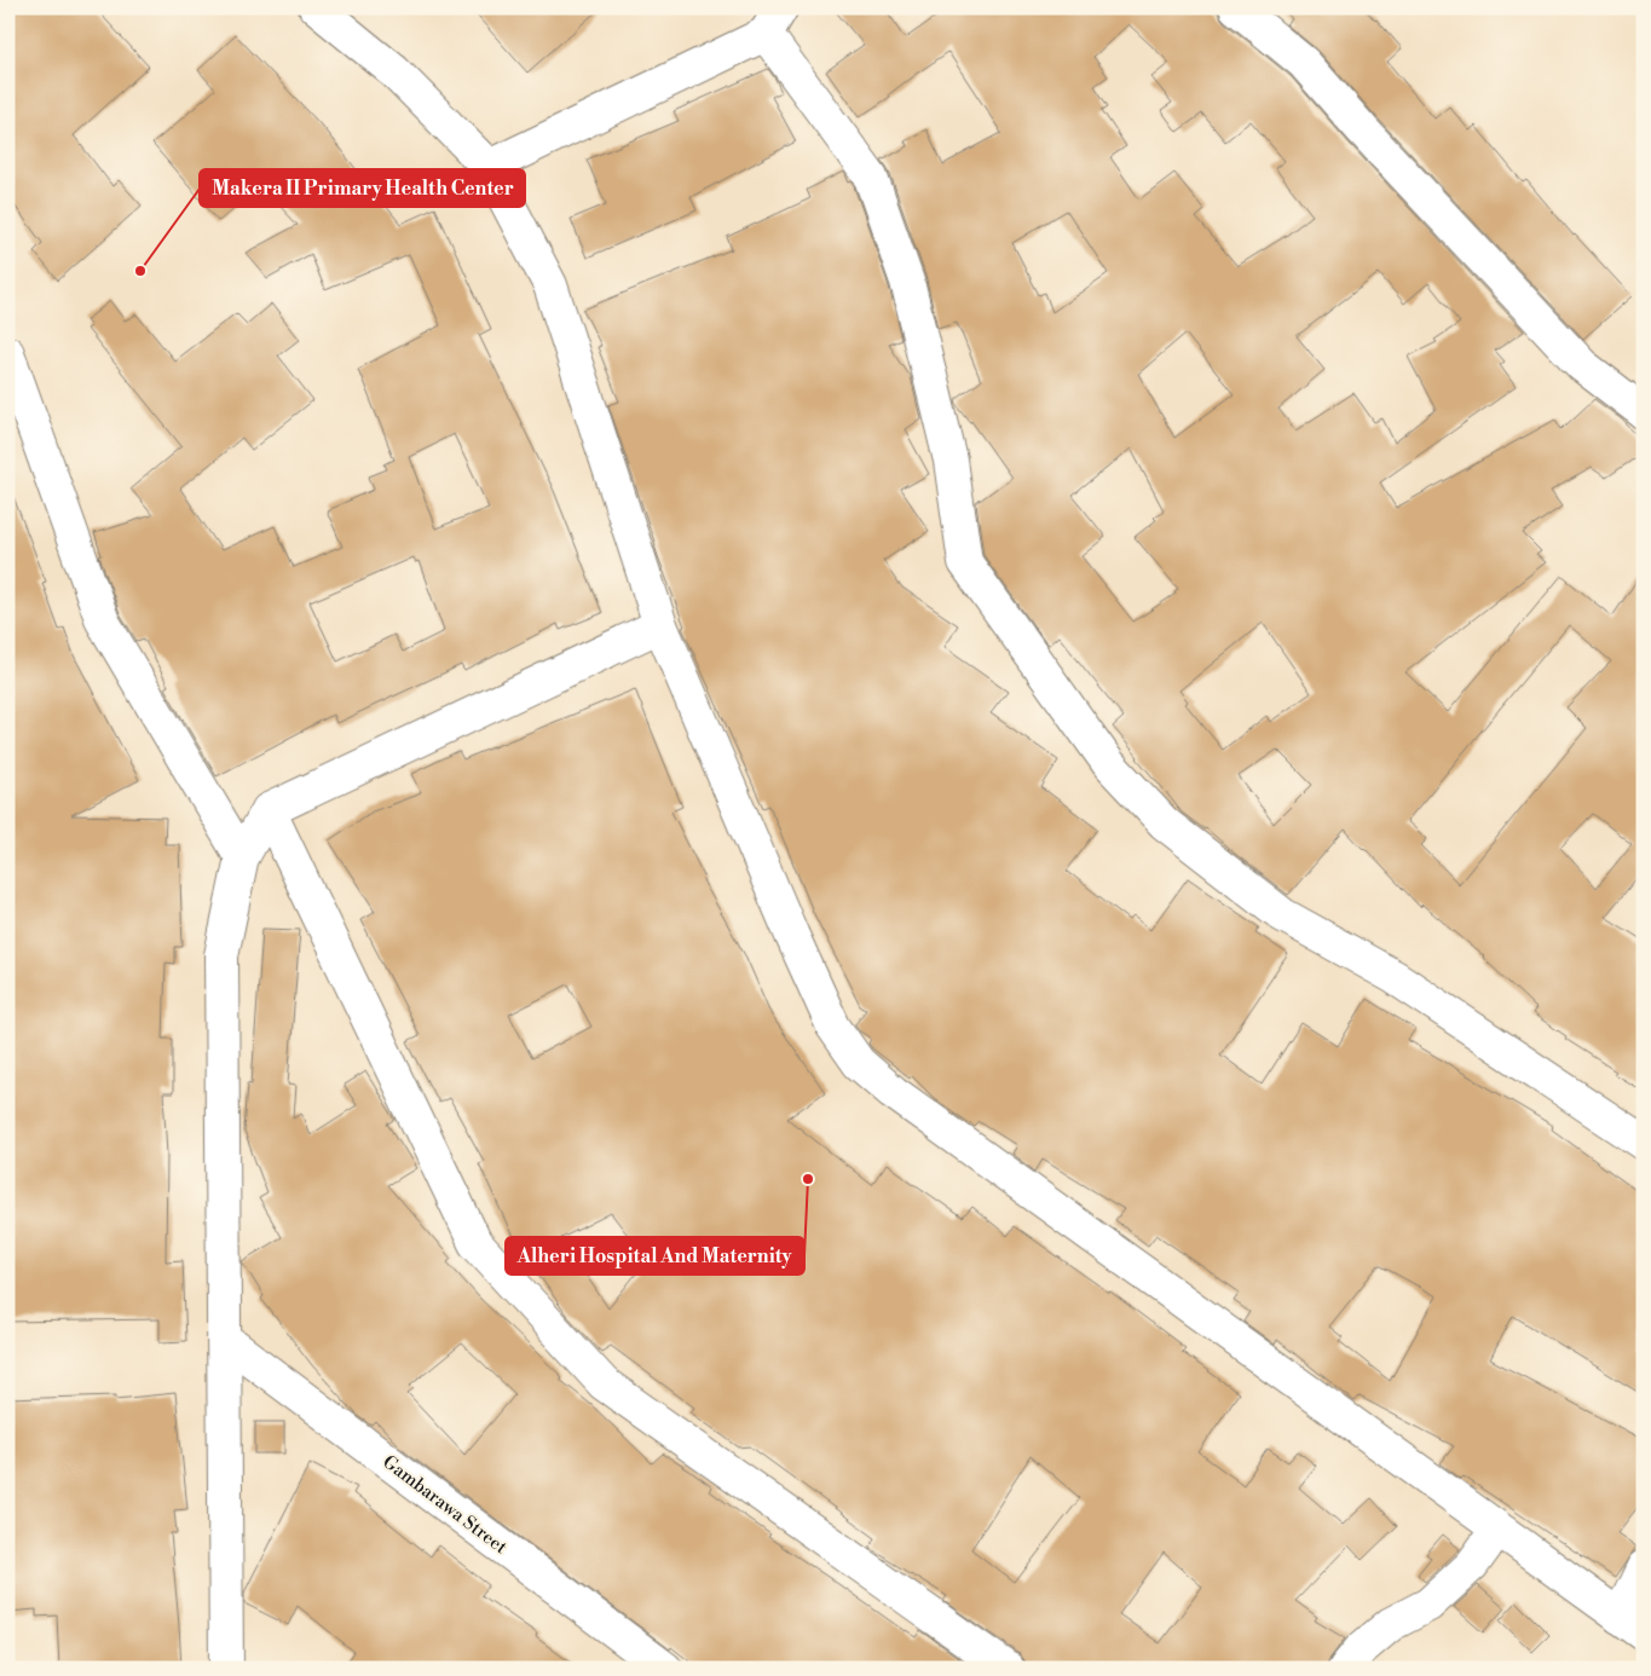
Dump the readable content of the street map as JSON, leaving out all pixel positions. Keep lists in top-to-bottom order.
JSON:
{
  "streets": {
    "street": ["Gambarawa Street"]
  },
  "places": ["Makera II Primary Health Center", "Alheri Hospital And Maternity"]
}
